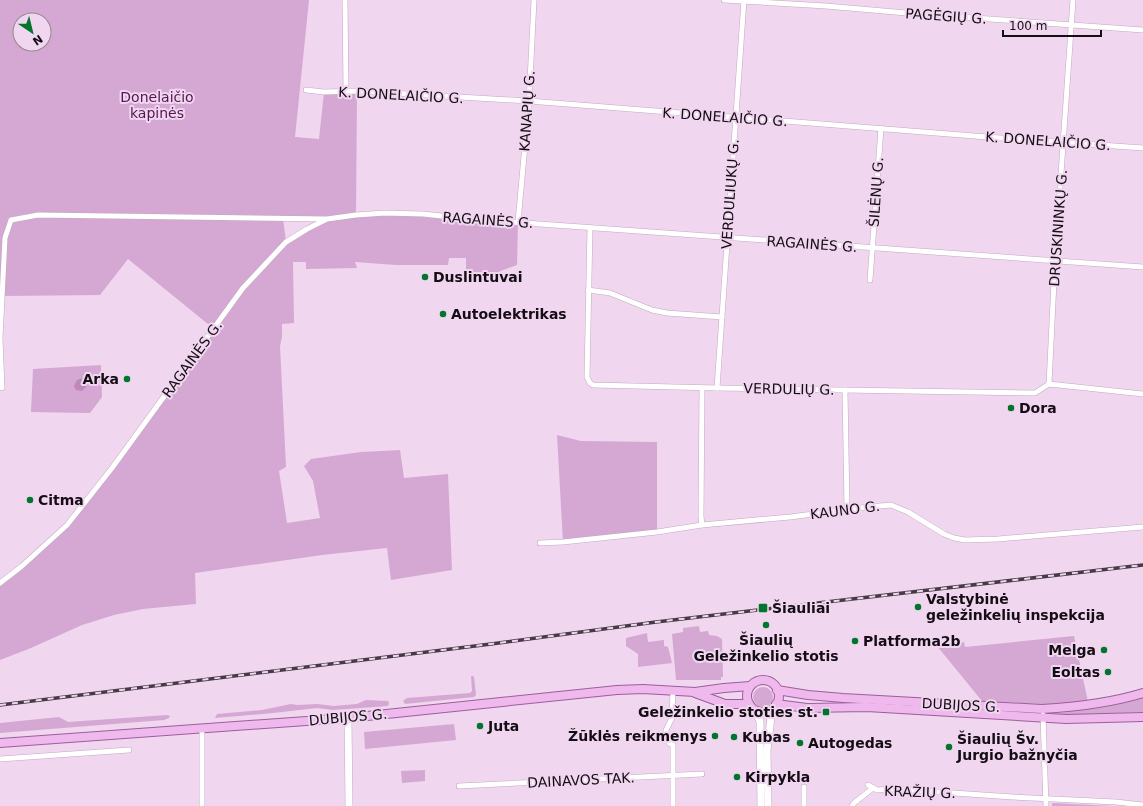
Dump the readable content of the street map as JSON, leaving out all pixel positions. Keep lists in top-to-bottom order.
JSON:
{
  "streets": {
    "main road": ["DUBIJOS G."],
    "street": [
      "PAGĖGIŲ G.",
      "K. DONELAIČIO G.",
      "KANAPIŲ G.",
      "ŠILĖNŲ G.",
      "VERDULIUKŲ G.",
      "RAGAINĖS G.",
      "DRUSKININKŲ G.",
      "VERDULIŲ G.",
      "KAUNO G.",
      "DAINAVOS TAK.",
      "KRAŽIŲ G."
    ]
  },
  "crossings": [
    ["PAGĖGIŲ G.", "VERDULIUKŲ G."],
    ["PAGĖGIŲ G.", "DRUSKININKŲ G."],
    ["K. DONELAIČIO G.", "KANAPIŲ G."],
    ["K. DONELAIČIO G.", "ŠILĖNŲ G."],
    ["K. DONELAIČIO G.", "VERDULIUKŲ G."],
    ["K. DONELAIČIO G.", "DRUSKININKŲ G."],
    ["KANAPIŲ G.", "RAGAINĖS G."],
    ["ŠILĖNŲ G.", "RAGAINĖS G."],
    ["VERDULIUKŲ G.", "RAGAINĖS G."],
    ["VERDULIUKŲ G.", "VERDULIŲ G."],
    ["RAGAINĖS G.", "DRUSKININKŲ G."],
    ["RAGAINĖS G.", "VERDULIŲ G."],
    ["DRUSKININKŲ G.", "VERDULIŲ G."]
  ],
  "parks": ["Donelaičio kapinės"],
  "places": {
    "other": [
      "Duslintuvai",
      "Autoelektrikas",
      "Arka",
      "Dora",
      "Citma",
      "Valstybinė geležinkelių inspekcija",
      "Šiaulių Geležinkelio stotis",
      "Platforma2b",
      "Melga",
      "Eoltas",
      "Juta",
      "Žūklės reikmenys",
      "Kubas",
      "Autogedas",
      "Šiaulių Šv. Jurgio bažnyčia",
      "Kirpykla"
    ],
    "transit": ["Šiauliai", "Geležinkelio stoties st."]
  },
  "scale_bar": "100 m",
  "north": "bottom right"
}
